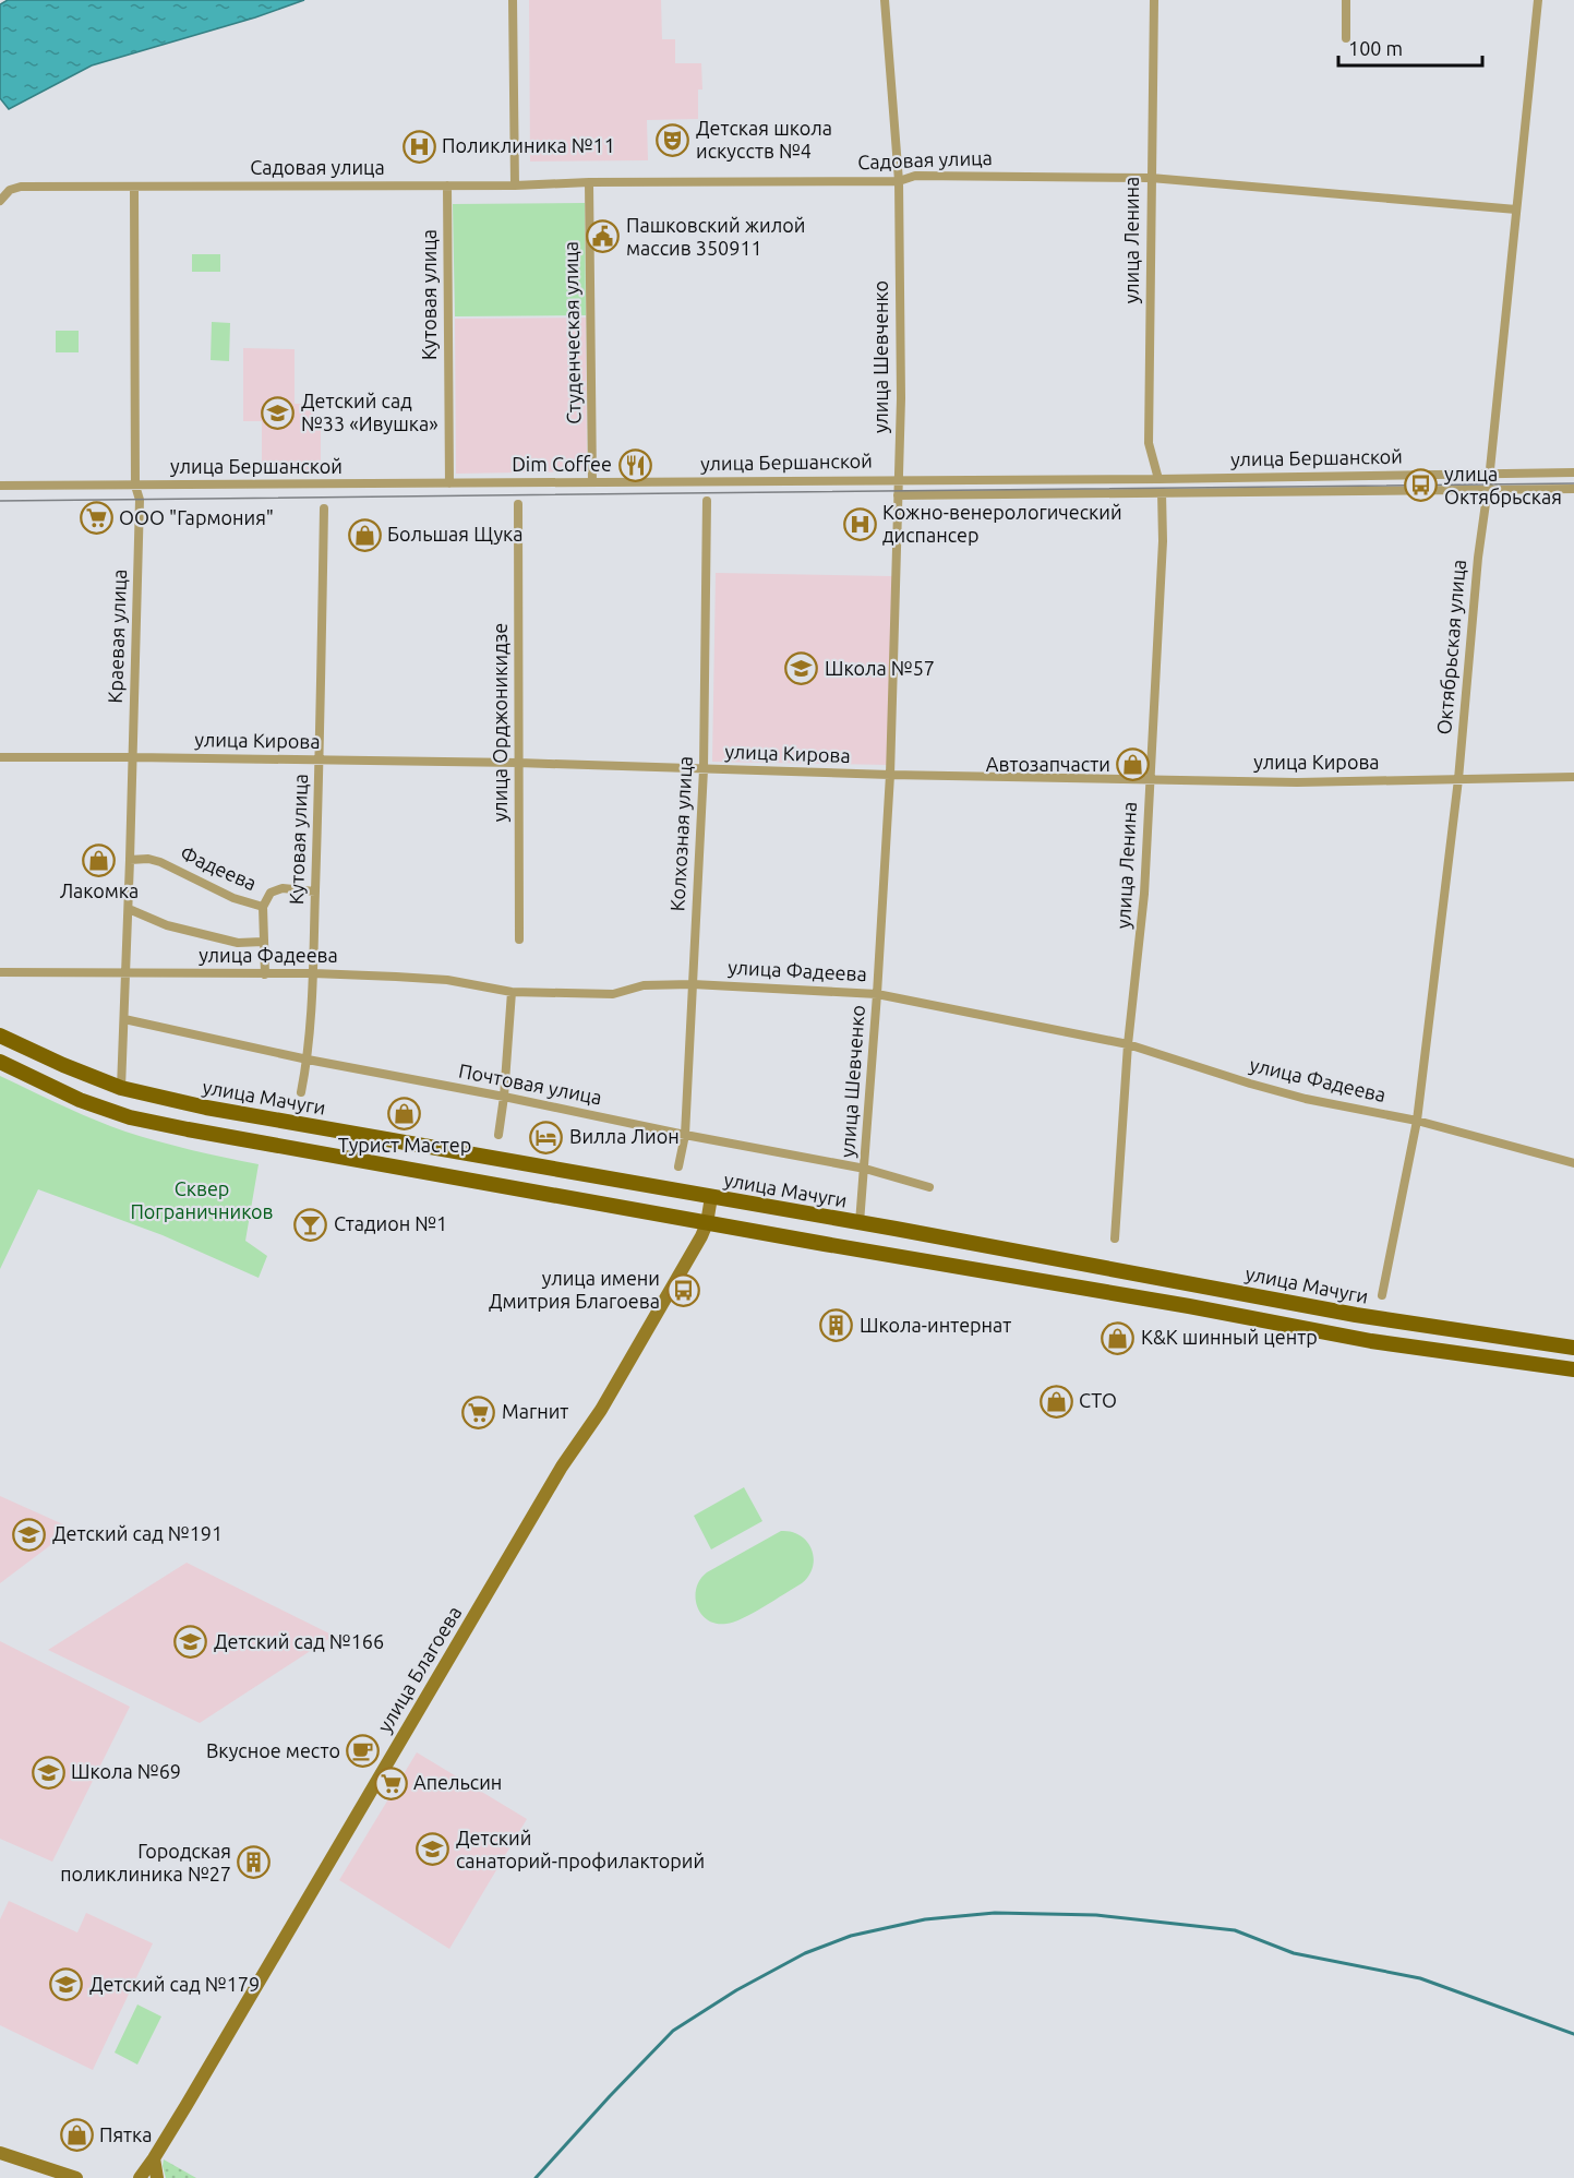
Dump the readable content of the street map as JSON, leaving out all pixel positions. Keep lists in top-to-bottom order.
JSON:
{
  "streets": {
    "main road": ["улица Мачуги"],
    "street": [
      "Садовая улица",
      "улица Ленина",
      "Кутовая улица",
      "Студенческая улица",
      "улица Шевченко",
      "улица Бершанской",
      "Краевая улица",
      "Октябрьская улица",
      "улица Орджоникидзе",
      "улица Кирова",
      "Колхозная улица",
      "Фадеева",
      "улица Фадеева",
      "Почтовая улица",
      "улица Благоева"
    ]
  },
  "crossings": [
    ["Садовая улица", "улица Ленина"],
    ["Садовая улица", "Кутовая улица"],
    ["Садовая улица", "Студенческая улица"],
    ["Садовая улица", "улица Шевченко"],
    ["Садовая улица", "Краевая улица"],
    ["Садовая улица", "Октябрьская улица"],
    ["улица Ленина", "улица Бершанской"],
    ["улица Ленина", "улица Кирова"],
    ["улица Ленина", "улица Фадеева"],
    ["Кутовая улица", "улица Бершанской"],
    ["Кутовая улица", "улица Кирова"],
    ["Кутовая улица", "улица Фадеева"],
    ["Кутовая улица", "Почтовая улица"],
    ["Студенческая улица", "улица Бершанской"],
    ["улица Шевченко", "улица Бершанской"],
    ["улица Шевченко", "улица Кирова"],
    ["улица Шевченко", "улица Фадеева"],
    ["улица Шевченко", "Почтовая улица"],
    ["улица Шевченко", "улица Мачуги"],
    ["улица Бершанской", "Краевая улица"],
    ["улица Бершанской", "Октябрьская улица"],
    ["Краевая улица", "улица Кирова"],
    ["Краевая улица", "Фадеева"],
    ["Краевая улица", "улица Фадеева"],
    ["Краевая улица", "Почтовая улица"],
    ["Краевая улица", "улица Мачуги"],
    ["Октябрьская улица", "улица Кирова"],
    ["Октябрьская улица", "улица Фадеева"],
    ["улица Орджоникидзе", "улица Кирова"],
    ["улица Кирова", "Колхозная улица"],
    ["Колхозная улица", "улица Фадеева"],
    ["Колхозная улица", "Почтовая улица"],
    ["Фадеева", "улица Фадеева"],
    ["улица Мачуги", "улица Благоева"]
  ],
  "parks": ["Сквер Пограничников"],
  "places": {
    "theatre": ["Детская школа искусств №4"],
    "hospital": ["Поликлиника №11", "Кожно-венерологический диспансер"],
    "public building": ["Пашковский жилой массив 350911"],
    "school or university": [
      "Детский сад №33 «Ивушка»",
      "Школа №57",
      "Детский сад №191",
      "Детский сад №166",
      "Школа №69",
      "Детский санаторий-профилакторий",
      "Детский сад №179"
    ],
    "restaurant": ["Dim Coffee"],
    "bus stop": ["улица Октябрьская", "улица имени Дмитрия Благоева"],
    "supermarket": ["ООО \"Гармония\"", "Магнит", "Апельсин"],
    "shop": [
      "Большая Щука",
      "Автозапчасти",
      "Лакомка",
      "Турист Мастер",
      "K&K шинный центр",
      "СТО",
      "Пятка"
    ],
    "hotel": ["Вилла Лион"],
    "bar": ["Стадион №1"],
    "building": ["Школа-интернат", "Городская поликлиника №27"],
    "cafe": ["Вкусное место"]
  },
  "scale_bar": "100 m"
}
